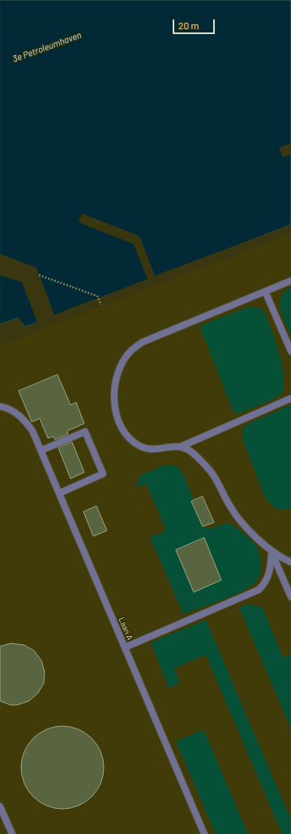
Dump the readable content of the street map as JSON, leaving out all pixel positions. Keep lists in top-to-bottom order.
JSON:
{
  "streets": {
    "lane": ["Laan A"]
  },
  "water": ["3e Petroleumhaven"],
  "scale_bar": "20 m"
}
